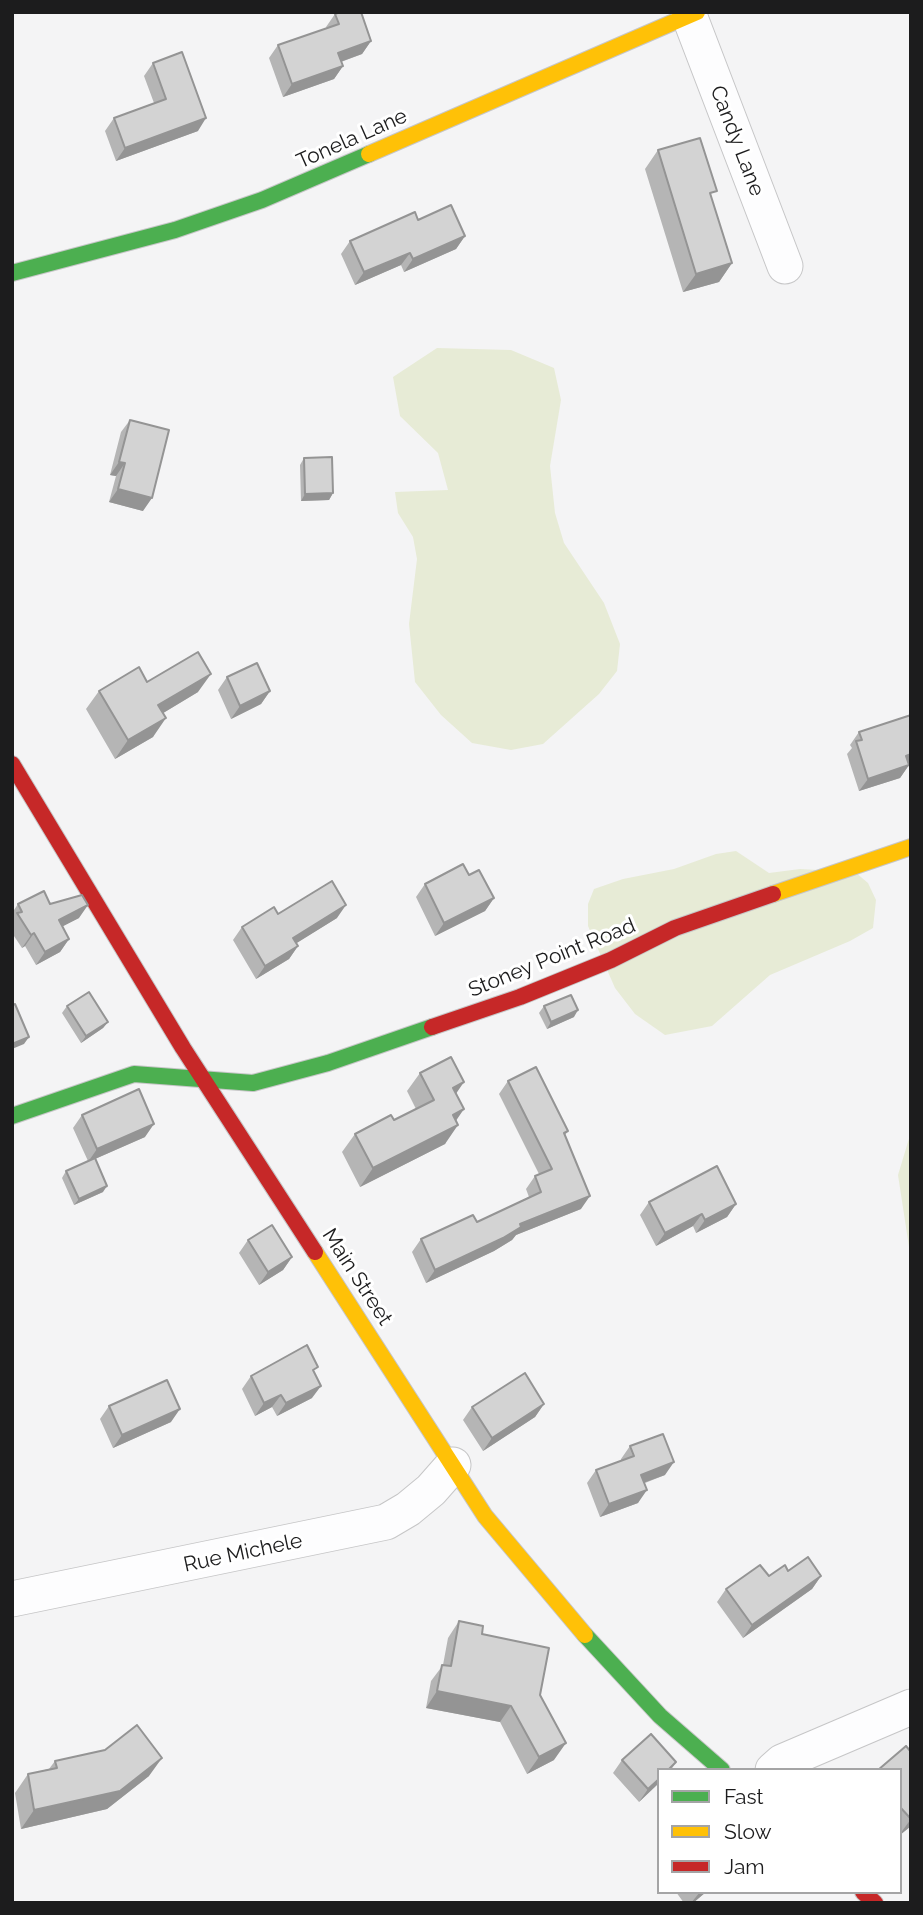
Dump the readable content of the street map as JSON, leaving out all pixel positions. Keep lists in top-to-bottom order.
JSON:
{
  "streets": {
    "street": [
      "Tonela Lane",
      "Candy Lane",
      "Stoney Point Road",
      "Main Street",
      "Rue Michele"
    ]
  },
  "crossings": [
    ["Tonela Lane", "Candy Lane"],
    ["Stoney Point Road", "Main Street"],
    ["Main Street", "Rue Michele"]
  ],
  "legend": ["Fast", "Slow", "Jam"]
}
